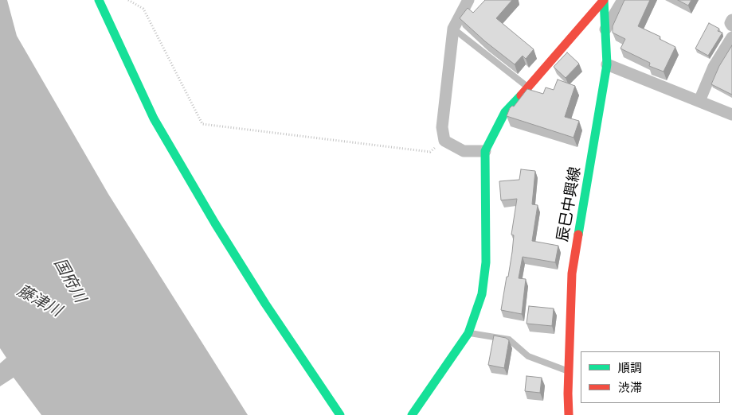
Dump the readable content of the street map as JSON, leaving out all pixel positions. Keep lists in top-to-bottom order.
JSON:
{
  "streets": {
    "street": ["辰巳中興線"]
  },
  "water": ["国府川", "藤津川"],
  "legend": ["順調", "渋滞"]
}
